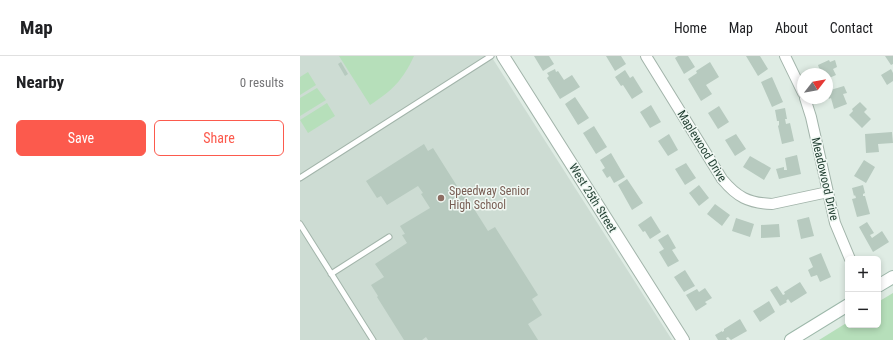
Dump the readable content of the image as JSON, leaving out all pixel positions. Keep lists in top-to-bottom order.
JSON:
{
  "streets": {
    "street": ["Maplewood Drive", "Meadowood Drive", "West 25th Street"]
  },
  "crossings": [
    ["Maplewood Drive", "Meadowood Drive"]
  ],
  "places": ["Speedway Senior High School"],
  "north": "top right",
  "page": {
    "header": "Map",
    "nav": [
      "Home",
      "Map",
      "About",
      "Contact"
    ],
    "heading": ["Nearby", "0 results"],
    "buttons": ["Save", "Share"],
    "map_buttons": ["+", "−"]
  }
}
